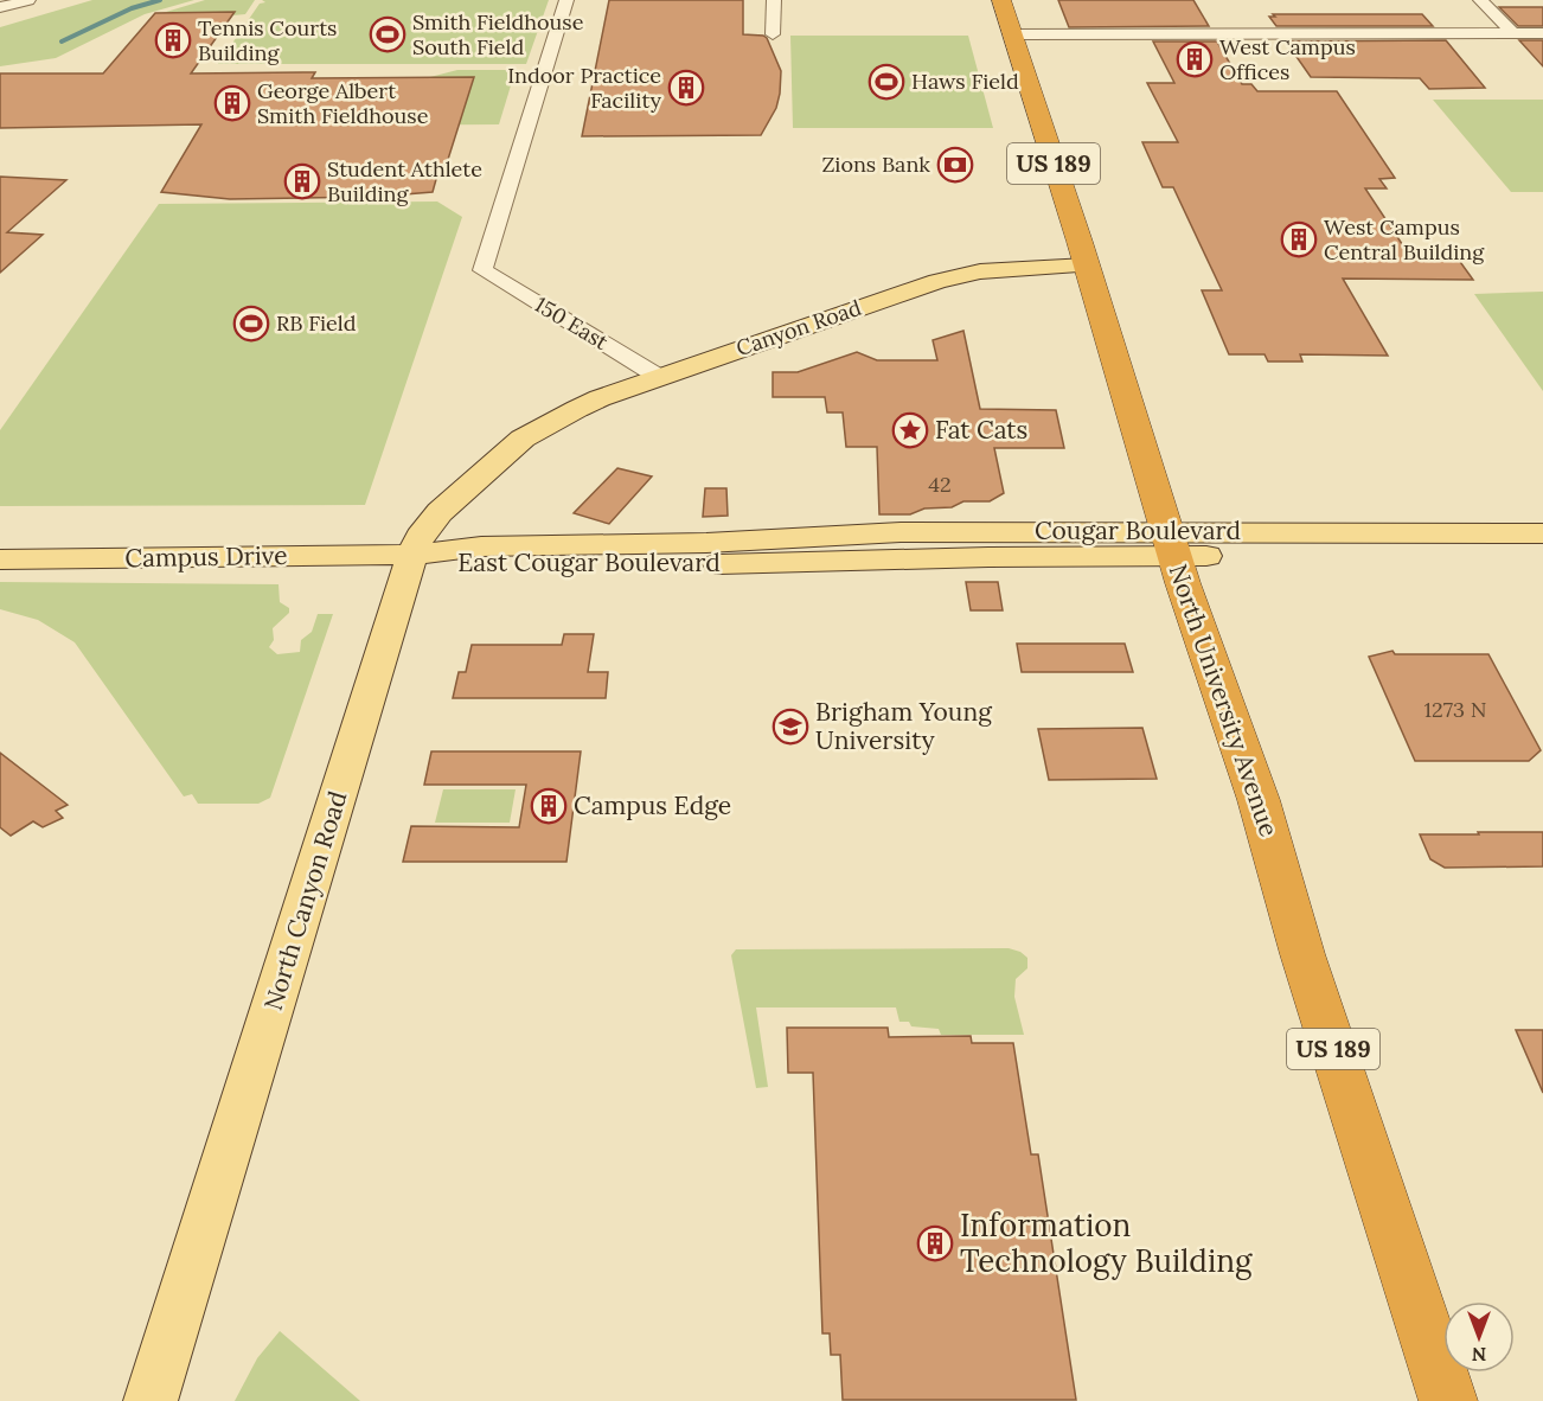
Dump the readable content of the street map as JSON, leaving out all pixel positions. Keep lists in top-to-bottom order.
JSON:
{
  "streets": {
    "highway": ["US 189", "North University Avenue"],
    "main road": [
      "Canyon Road",
      "Cougar Boulevard",
      "Campus Drive",
      "East Cougar Boulevard",
      "North Canyon Road"
    ],
    "street": ["150 East"]
  },
  "crossings": [
    ["150 East", "Canyon Road"],
    ["Canyon Road", "North University Avenue"],
    ["Canyon Road", "North Canyon Road"],
    ["Cougar Boulevard", "East Cougar Boulevard"],
    ["Cougar Boulevard", "North University Avenue"],
    ["Campus Drive", "East Cougar Boulevard"],
    ["Campus Drive", "North Canyon Road"],
    ["East Cougar Boulevard", "North Canyon Road"]
  ],
  "places": {
    "sports": ["Smith Fieldhouse South Field", "Haws Field", "RB Field"],
    "building": [
      "Tennis Courts Building",
      "West Campus Offices",
      "Indoor Practice Facility",
      "George Albert Smith Fieldhouse",
      "Student Athlete Building",
      "West Campus Central Building",
      "Campus Edge",
      "Information Technology Building"
    ],
    "bank": ["Zions Bank"],
    "place": ["Fat Cats"],
    "school or university": ["Brigham Young University"]
  },
  "house_numbers": ["42", "1273 N"],
  "north": "bottom"
}
